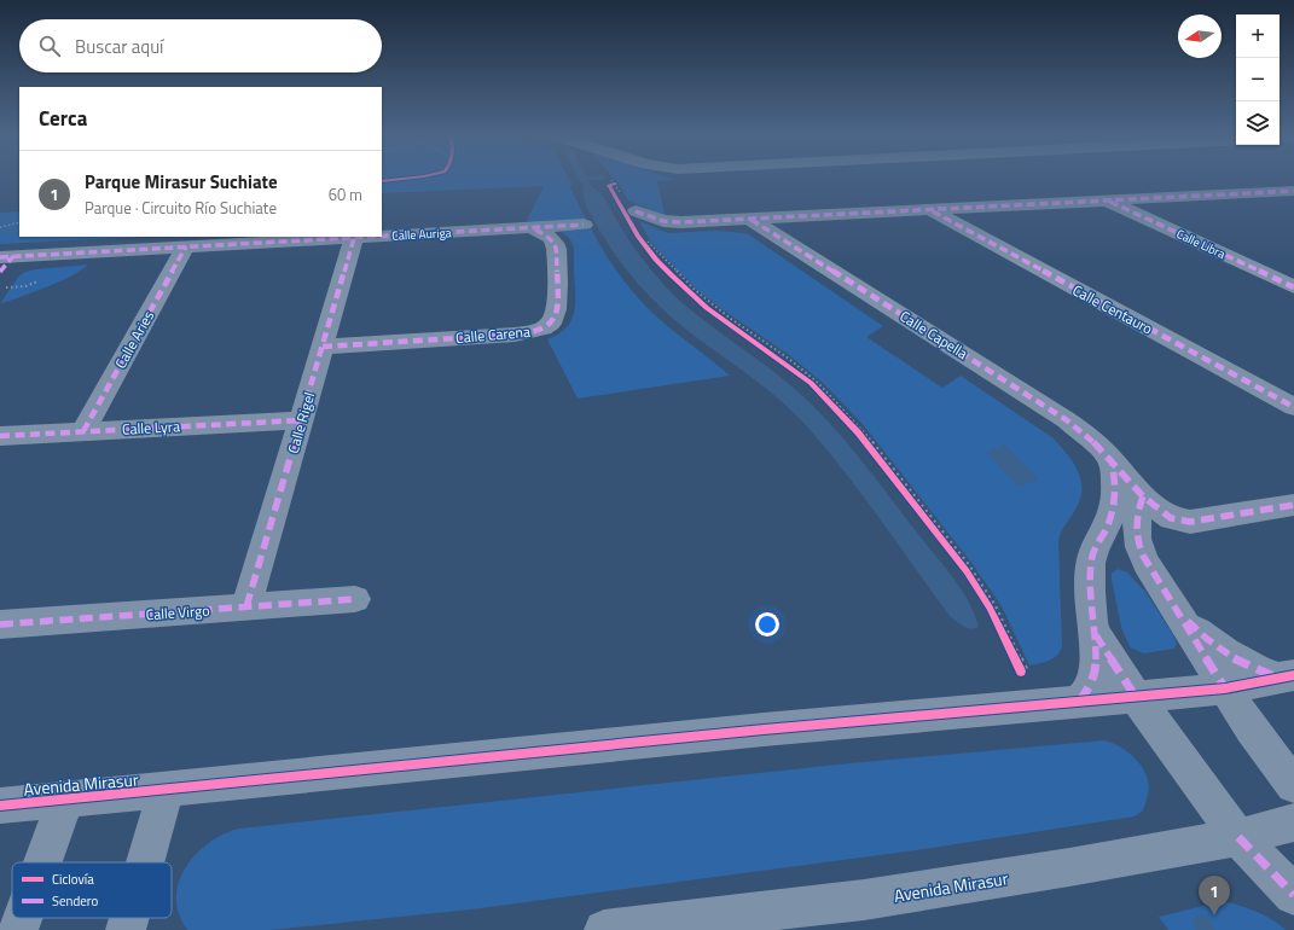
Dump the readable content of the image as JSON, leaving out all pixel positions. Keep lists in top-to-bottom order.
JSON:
{
  "streets": {
    "street": [
      "Calle Auriga",
      "Calle Libra",
      "Calle Centauro",
      "Calle Carena",
      "Calle Capella",
      "Calle Aries",
      "Calle Rigel",
      "Calle Lyra",
      "Calle Virgo",
      "Avenida Mirasur"
    ]
  },
  "crossings": [
    ["Calle Auriga", "Calle Carena"],
    ["Calle Auriga", "Calle Aries"],
    ["Calle Auriga", "Calle Rigel"],
    ["Calle Carena", "Calle Rigel"],
    ["Calle Aries", "Calle Lyra"],
    ["Calle Rigel", "Calle Lyra"],
    ["Calle Rigel", "Calle Virgo"]
  ],
  "legend": ["Ciclovía", "Sendero"],
  "north": "left",
  "page": {
    "map_buttons": ["+", "−"],
    "search": "Buscar aquí",
    "heading": "Cerca",
    "list": [
      {
        "mark": "1",
        "name": "Parque Mirasur Suchiate",
        "note": "Parque · Circuito Río Suchiate",
        "value": "60 m"
      }
    ],
    "pins": "1"
  }
}
